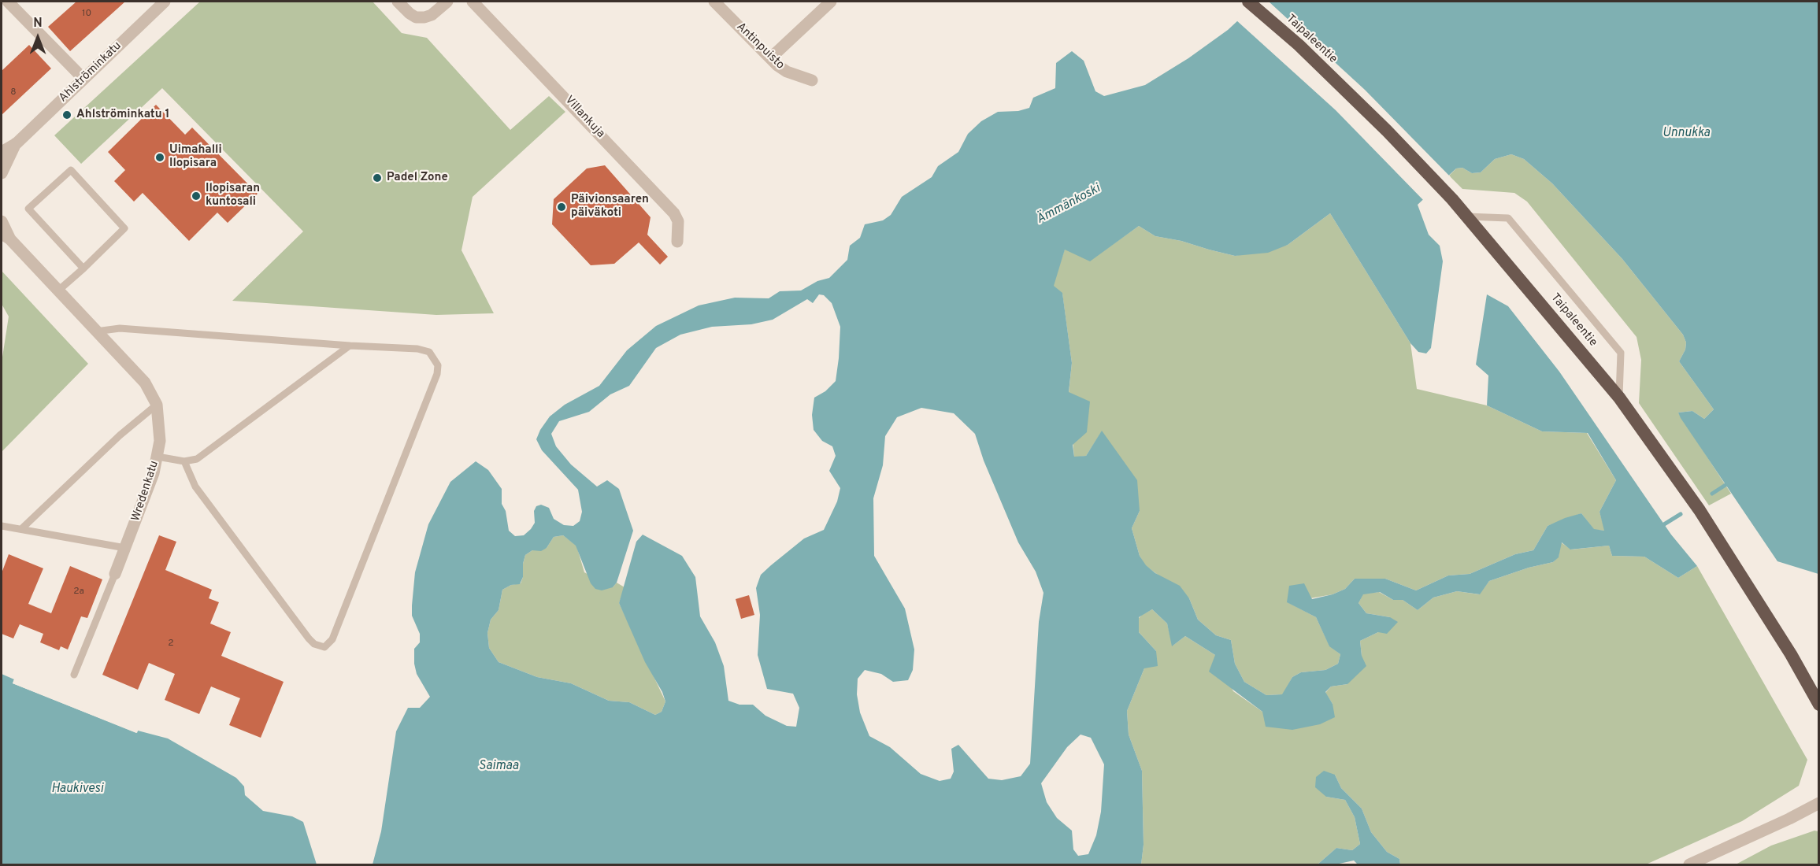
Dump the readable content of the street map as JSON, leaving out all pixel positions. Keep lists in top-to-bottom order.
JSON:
{
  "streets": {
    "highway": ["Taipaleentie"],
    "street": [
      "Antinpuisto",
      "Ahlströminkatu",
      "Villankuja",
      "Wredenkatu"
    ]
  },
  "water": [
    "Unnukka",
    "Ämmänkoski",
    "Saimaa",
    "Haukivesi"
  ],
  "places": [
    "Ahlströminkatu 1",
    "Uimahalli Ilopisara",
    "Padel Zone",
    "Ilopisaran kuntosali",
    "Päivionsaaren päiväkoti"
  ],
  "house_numbers": [
    "10",
    "8",
    "2a",
    "2"
  ],
  "north": "top"
}
